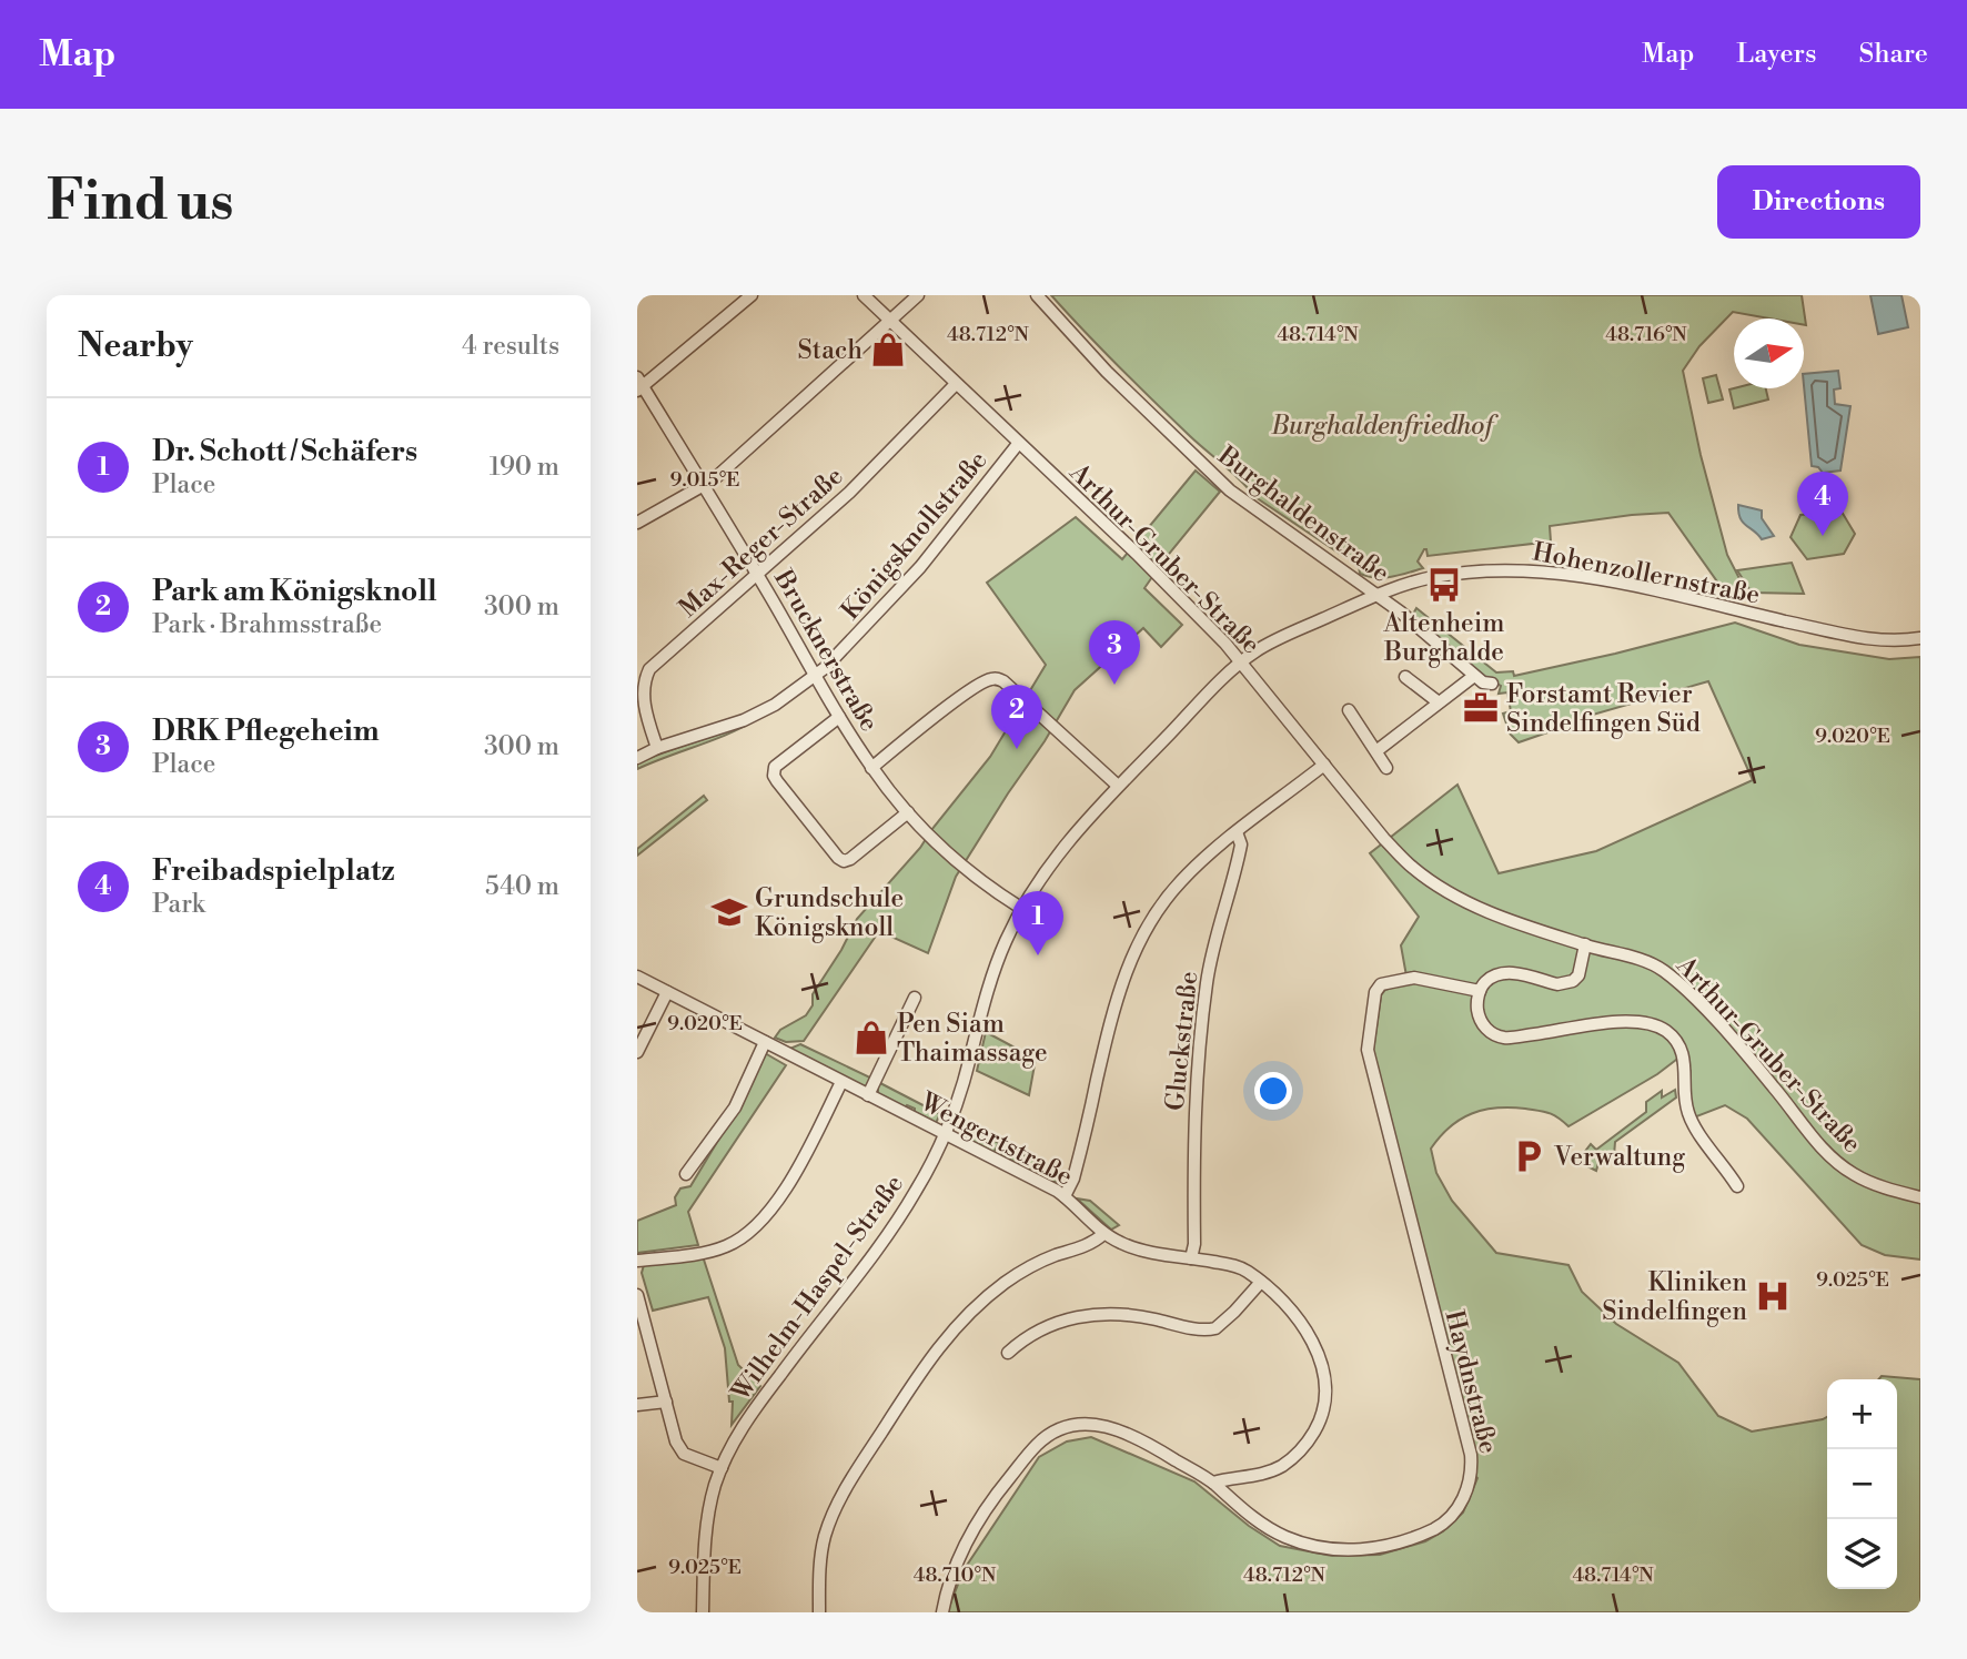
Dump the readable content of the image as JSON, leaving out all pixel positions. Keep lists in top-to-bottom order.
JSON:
{
  "streets": {
    "street": [
      "Burghaldenstraße",
      "Königsknollstraße",
      "Max-Reger-Straße",
      "Arthur-Gruber-Straße",
      "Hohenzollernstraße",
      "Brucknerstraße",
      "Gluckstraße",
      "Wengertstraße",
      "Wilhelm-Haspel-Straße",
      "Haydnstraße"
    ]
  },
  "crossings": [
    ["Burghaldenstraße", "Hohenzollernstraße"],
    ["Königsknollstraße", "Max-Reger-Straße"],
    ["Königsknollstraße", "Arthur-Gruber-Straße"],
    ["Königsknollstraße", "Brucknerstraße"],
    ["Max-Reger-Straße", "Arthur-Gruber-Straße"],
    ["Max-Reger-Straße", "Brucknerstraße"],
    ["Arthur-Gruber-Straße", "Hohenzollernstraße"],
    ["Arthur-Gruber-Straße", "Wilhelm-Haspel-Straße"],
    ["Hohenzollernstraße", "Wilhelm-Haspel-Straße"],
    ["Brucknerstraße", "Wilhelm-Haspel-Straße"],
    ["Gluckstraße", "Wengertstraße"],
    ["Wengertstraße", "Wilhelm-Haspel-Straße"],
    ["Wengertstraße", "Haydnstraße"]
  ],
  "parks": ["Burghaldenfriedhof"],
  "places": {
    "shop": ["Stach", "Pen Siam Thaimassage"],
    "bus stop": ["Altenheim Burghalde"],
    "office": ["Forstamt Revier Sindelfingen Süd"],
    "school or university": ["Grundschule Königsknoll"],
    "parking": ["Verwaltung"],
    "hospital": ["Kliniken Sindelfingen"]
  },
  "north": "right",
  "page": {
    "header": "Map",
    "nav": ["Map", "Layers", "Share"],
    "buttons": "Directions",
    "title": "Find us",
    "heading": ["Nearby", "4 results"],
    "list": [
      {
        "mark": "1",
        "name": "Dr. Schott / Schäfers",
        "note": "Place",
        "value": "190 m"
      },
      {
        "mark": "2",
        "name": "Park am Königsknoll",
        "note": "Park · Brahmsstraße",
        "value": "300 m"
      },
      {
        "mark": "3",
        "name": "DRK Pflegeheim",
        "note": "Place",
        "value": "300 m"
      },
      {
        "mark": "4",
        "name": "Freibadspielplatz",
        "note": "Park",
        "value": "540 m"
      }
    ],
    "pins": [
      "4",
      "3",
      "2",
      "1"
    ],
    "map_buttons": ["+", "−"]
  },
  "coordinates": [
    "48.712°N",
    "48.714°N",
    "48.716°N",
    "9.015°E",
    "9.020°E",
    "9.025°E",
    "48.710°N"
  ]
}
